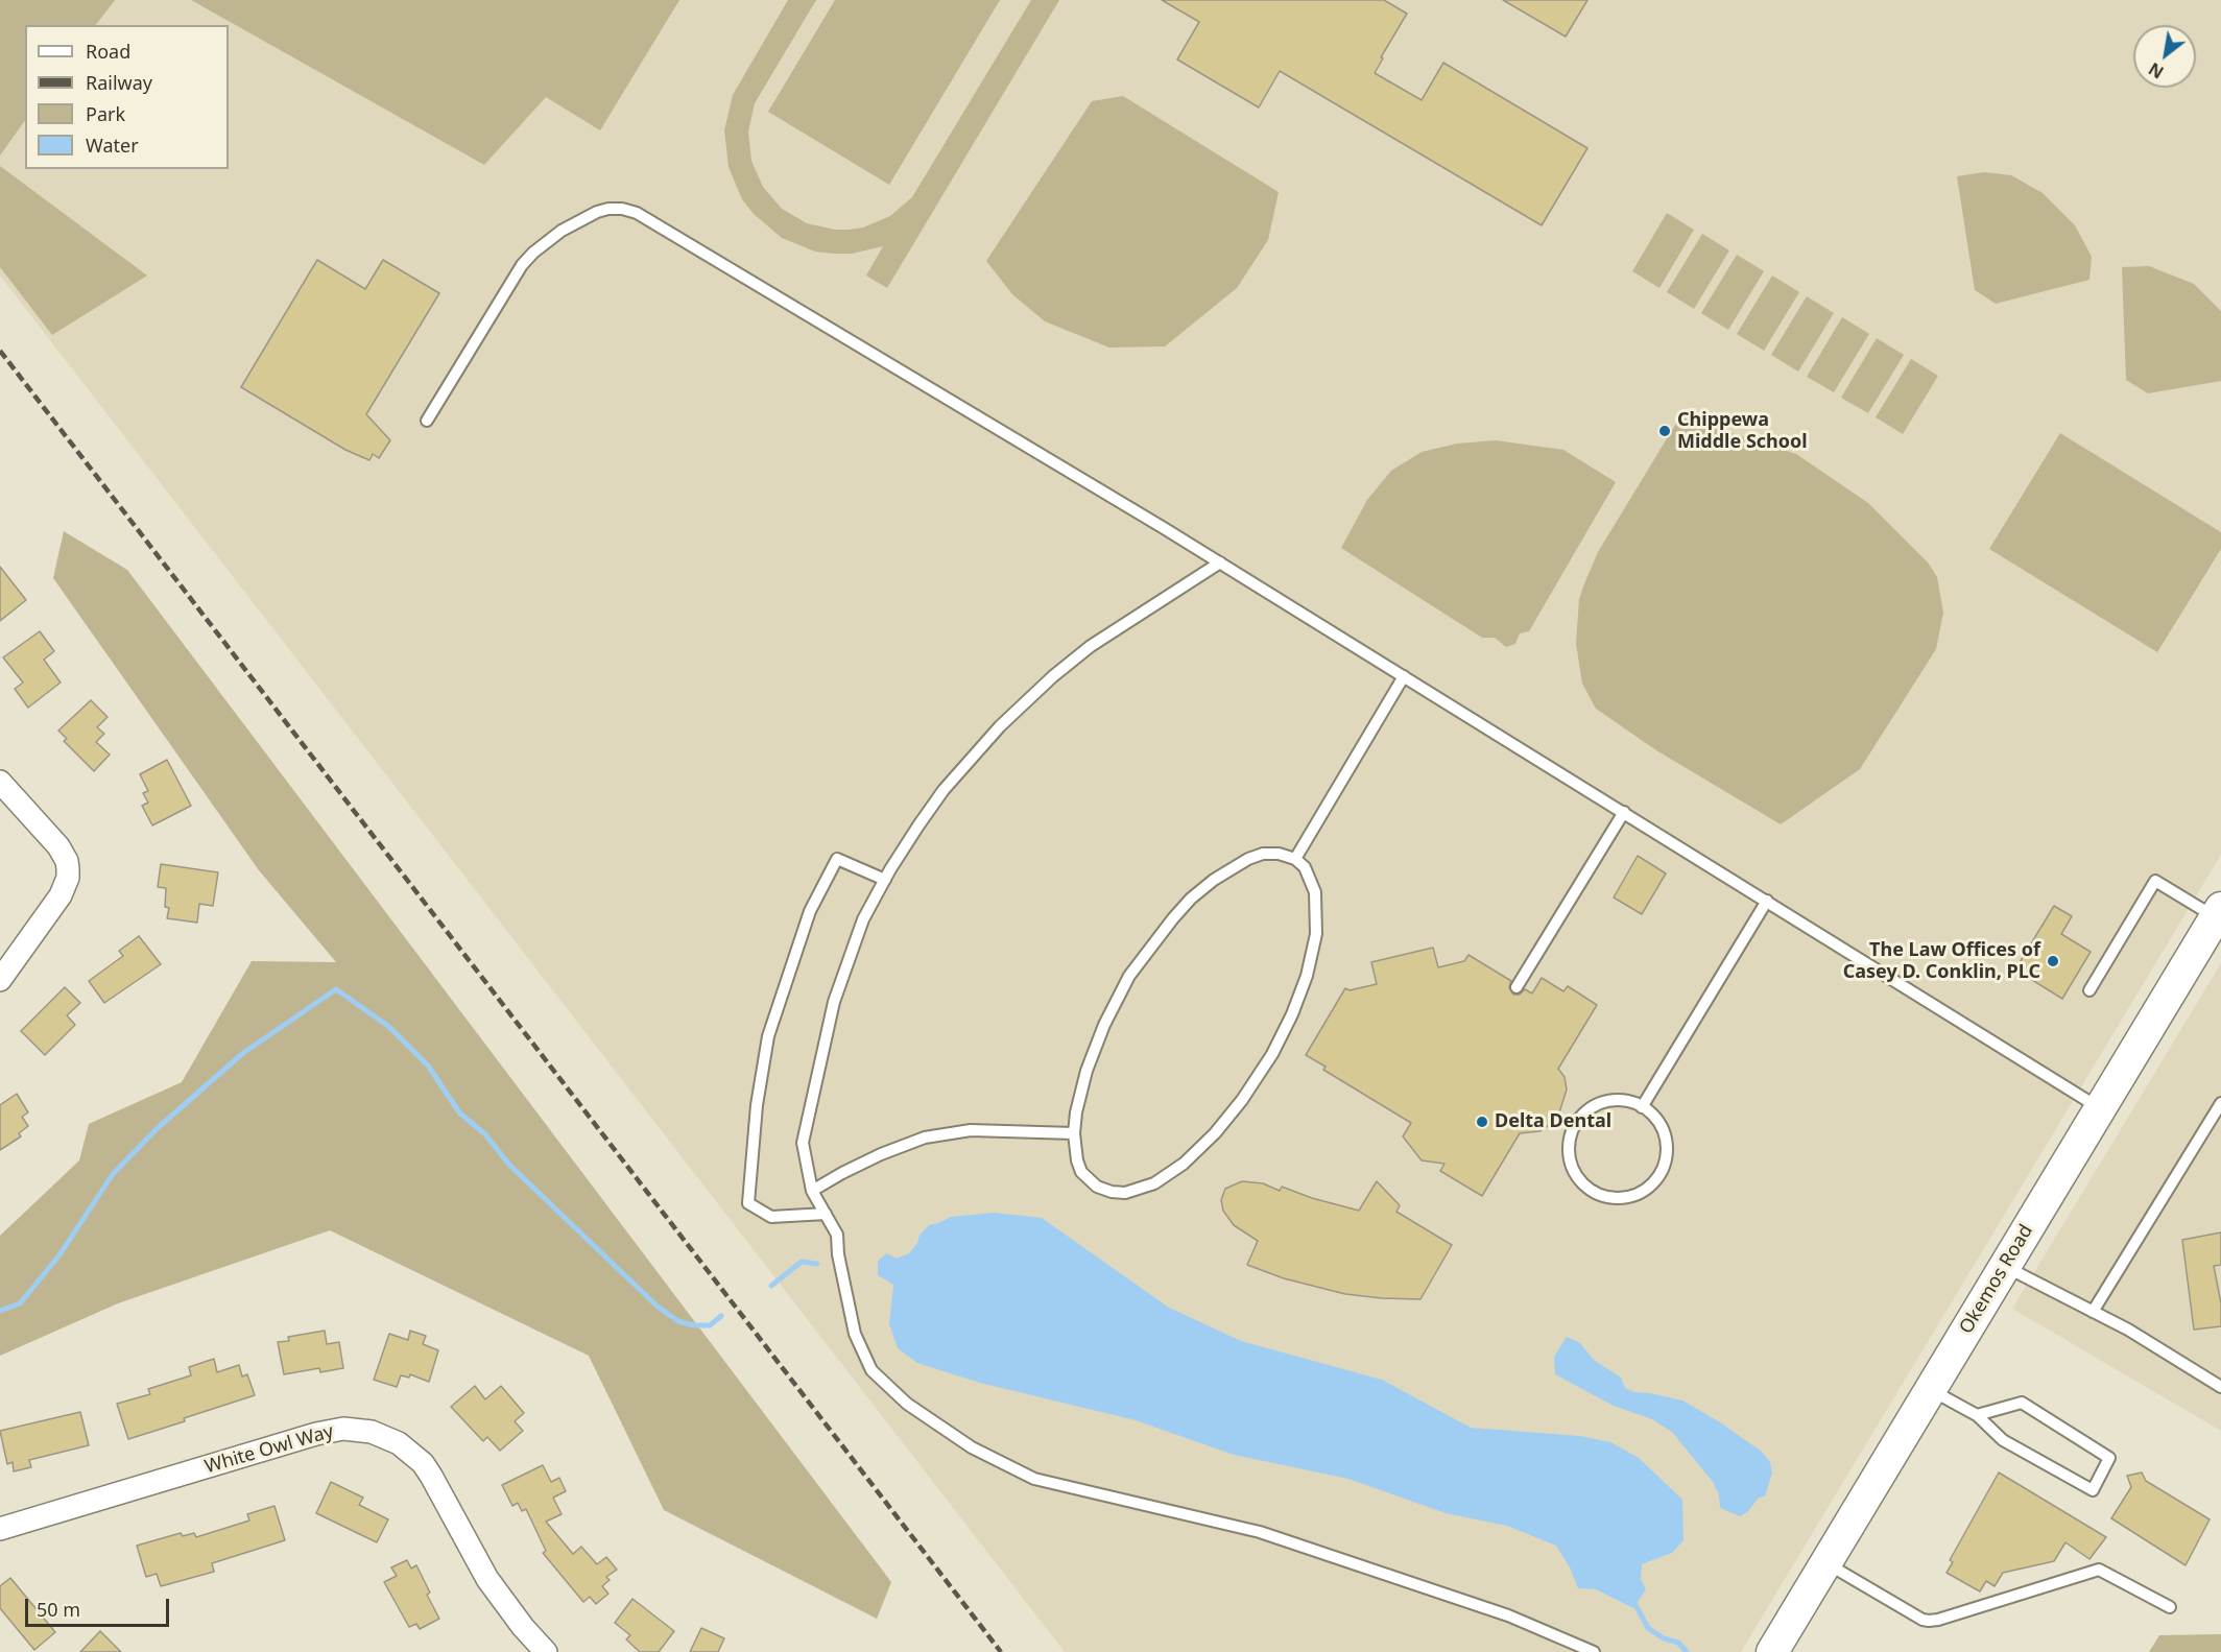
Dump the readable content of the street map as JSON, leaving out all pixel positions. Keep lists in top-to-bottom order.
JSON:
{
  "streets": {
    "main road": ["Okemos Road"],
    "street": ["White Owl Way"]
  },
  "places": ["Chippewa Middle School", "The Law Offices of Casey D. Conklin, PLC", "Delta Dental"],
  "legend": [
    "Road",
    "Railway",
    "Park",
    "Water"
  ],
  "scale_bar": "50 m",
  "north": "bottom left"
}
